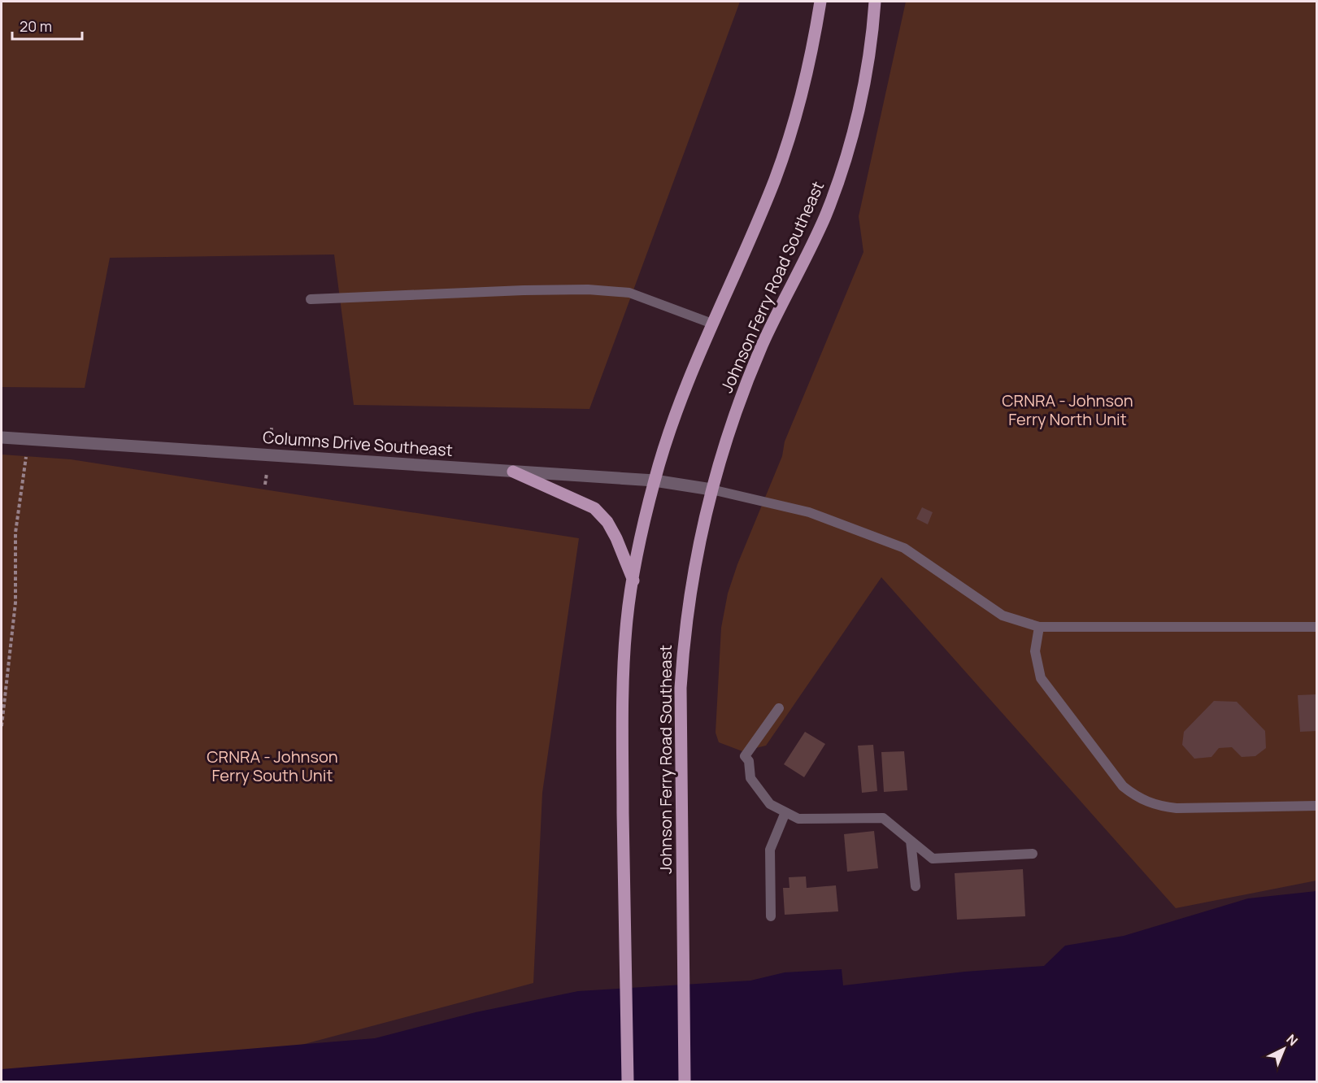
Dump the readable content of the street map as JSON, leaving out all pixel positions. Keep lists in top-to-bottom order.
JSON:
{
  "streets": {
    "main road": ["Johnson Ferry Road Southeast"],
    "street": ["Columns Drive Southeast"]
  },
  "crossings": [
    ["Johnson Ferry Road Southeast", "Columns Drive Southeast"]
  ],
  "parks": ["CRNRA - Johnson Ferry North Unit", "CRNRA - Johnson Ferry South Unit"],
  "scale_bar": "20 m",
  "north": "top right"
}
